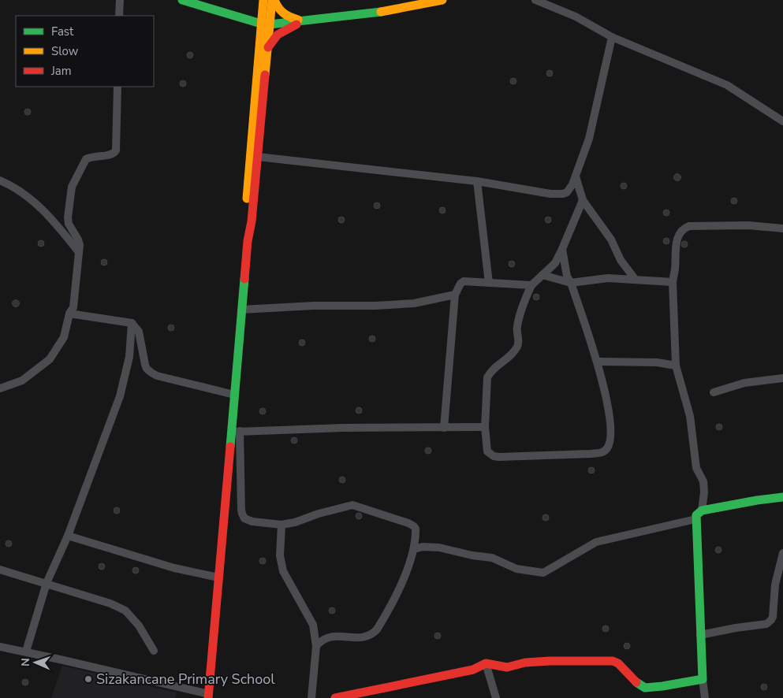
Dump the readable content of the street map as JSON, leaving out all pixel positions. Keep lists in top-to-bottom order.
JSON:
{
  "places": ["Sizakancane Primary School"],
  "legend": ["Fast", "Slow", "Jam"],
  "north": "left"
}
